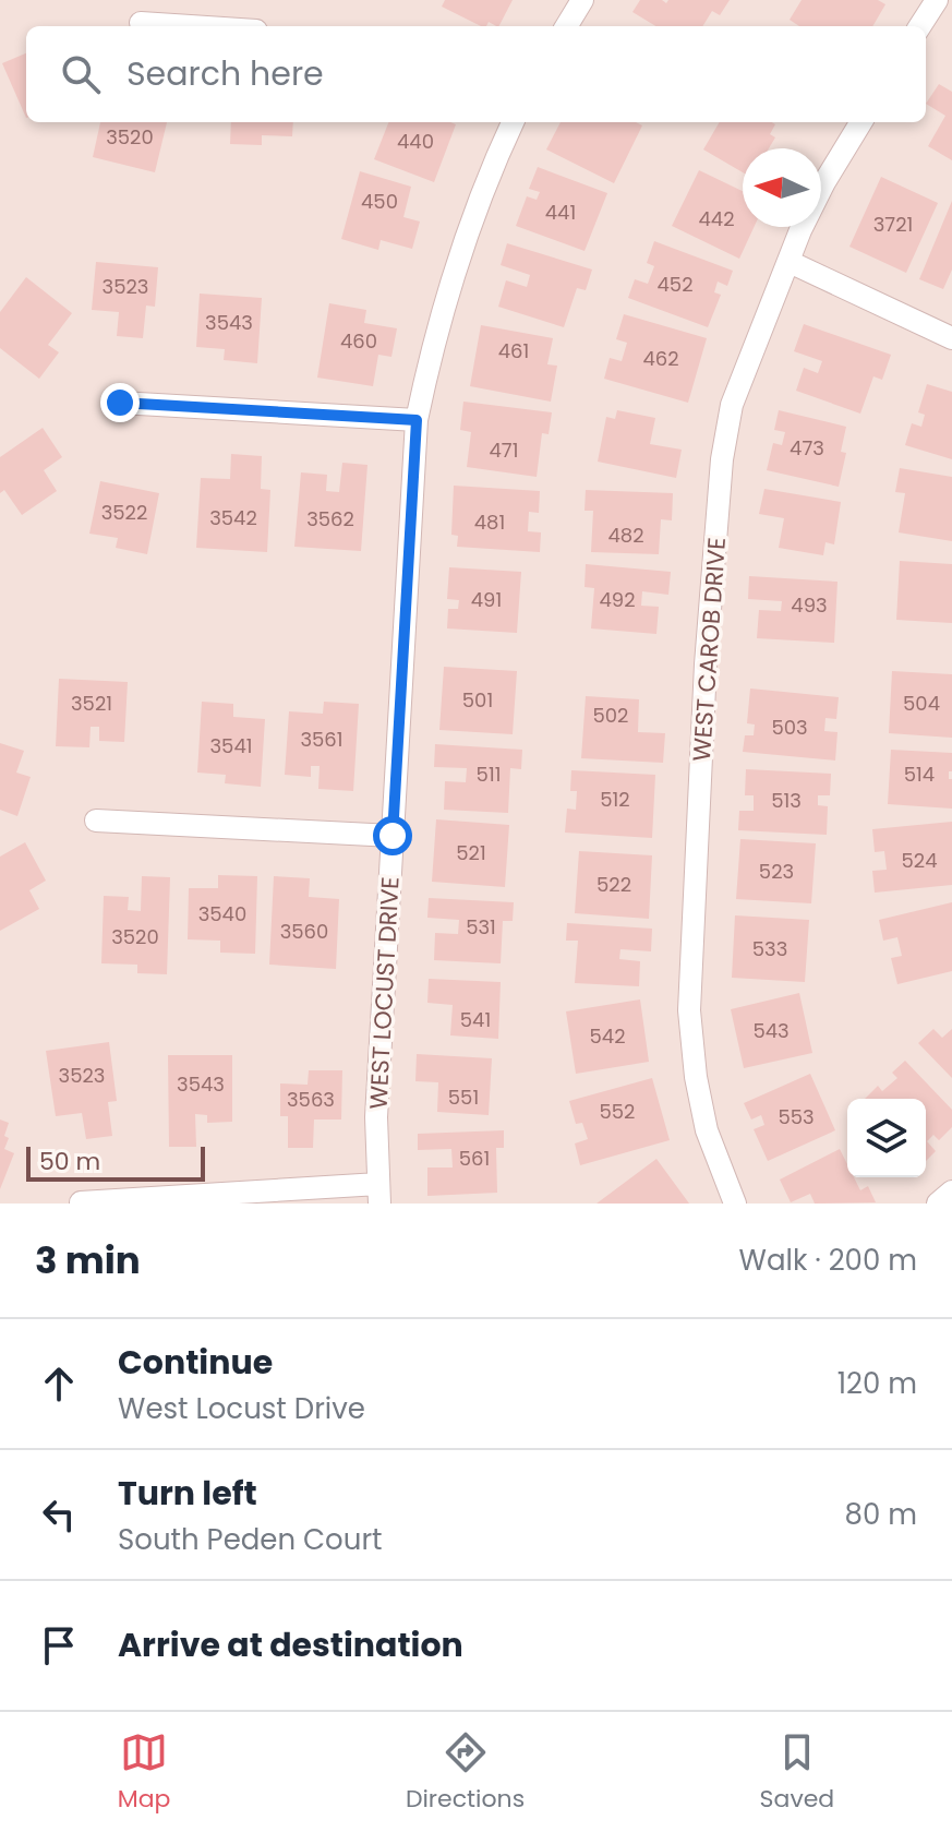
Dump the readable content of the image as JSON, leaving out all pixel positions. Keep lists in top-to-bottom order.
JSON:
{
  "streets": {
    "street": ["WEST CAROB DRIVE", "WEST LOCUST DRIVE"]
  },
  "house_numbers": [
    "3520",
    "440",
    "450",
    "441",
    "442",
    "3721",
    "452",
    "3523",
    "3543",
    "460",
    "461",
    "462",
    "473",
    "471",
    "3522",
    "3542",
    "3562",
    "481",
    "482",
    "491",
    "492",
    "493",
    "501",
    "3521",
    "504",
    "502",
    "503",
    "3561",
    "3541",
    "511",
    "514",
    "512",
    "513",
    "521",
    "524",
    "523",
    "522",
    "3540",
    "531",
    "3560",
    "3520",
    "533",
    "541",
    "543",
    "542",
    "3523",
    "3543",
    "551",
    "3563",
    "552",
    "553",
    "561"
  ],
  "scale_bar": "50 m",
  "north": "left",
  "page": {
    "search": "Search here",
    "scale": "50 m",
    "heading": ["3 min", "Walk · 200 m"],
    "list": [
      ["Continue", "West Locust Drive", "120 m"],
      ["Turn left", "South Peden Court", "80 m"],
      "Arrive at destination"
    ],
    "nav": ["Map", "Directions", "Saved"]
  }
}
